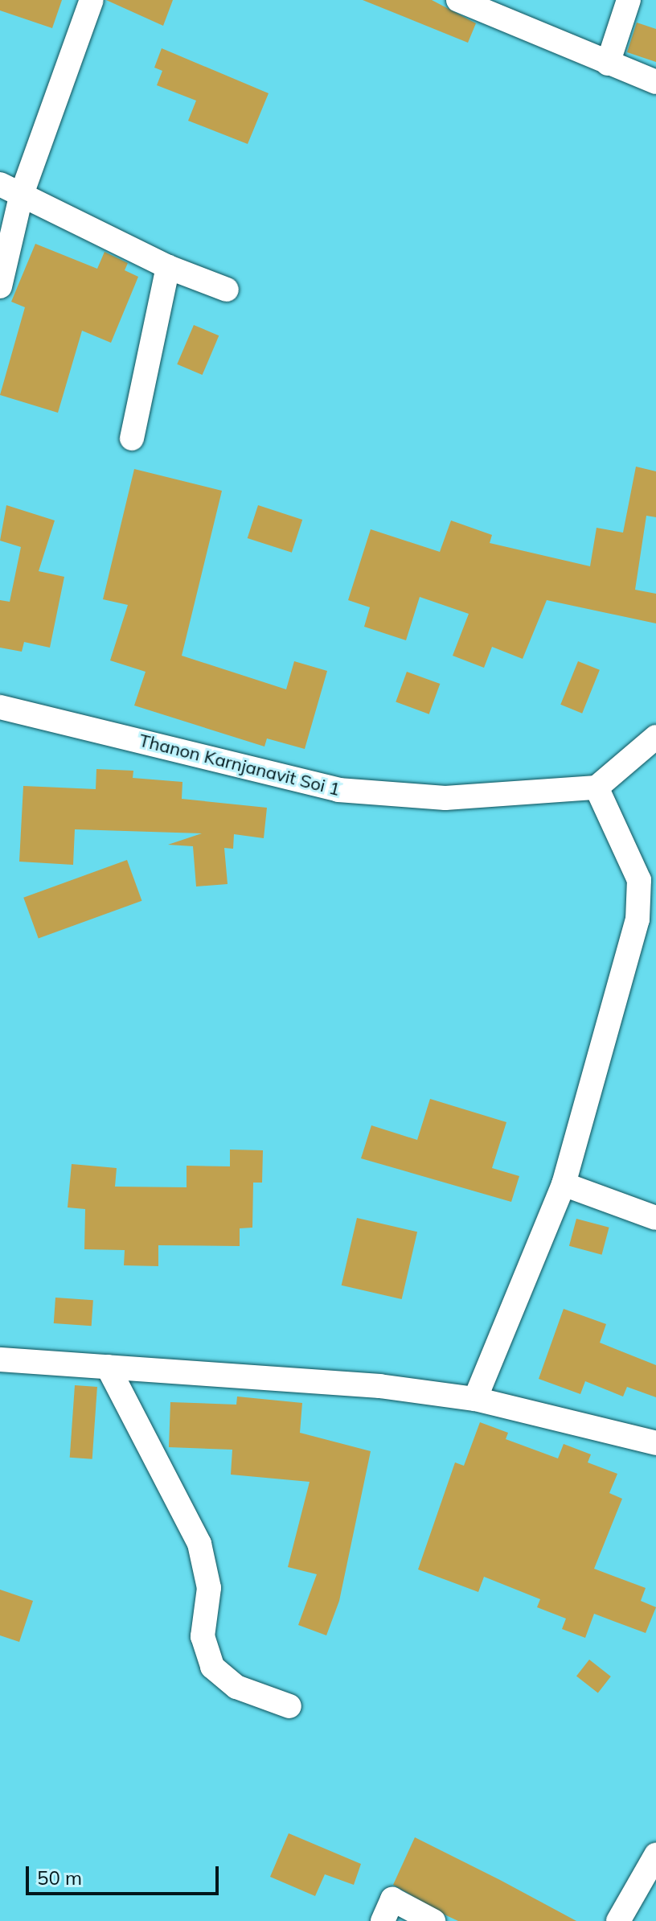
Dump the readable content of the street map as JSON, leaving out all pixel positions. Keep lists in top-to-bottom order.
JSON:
{
  "streets": {
    "street": ["Thanon Karnjanavit Soi 1"]
  },
  "scale_bar": "50 m"
}
